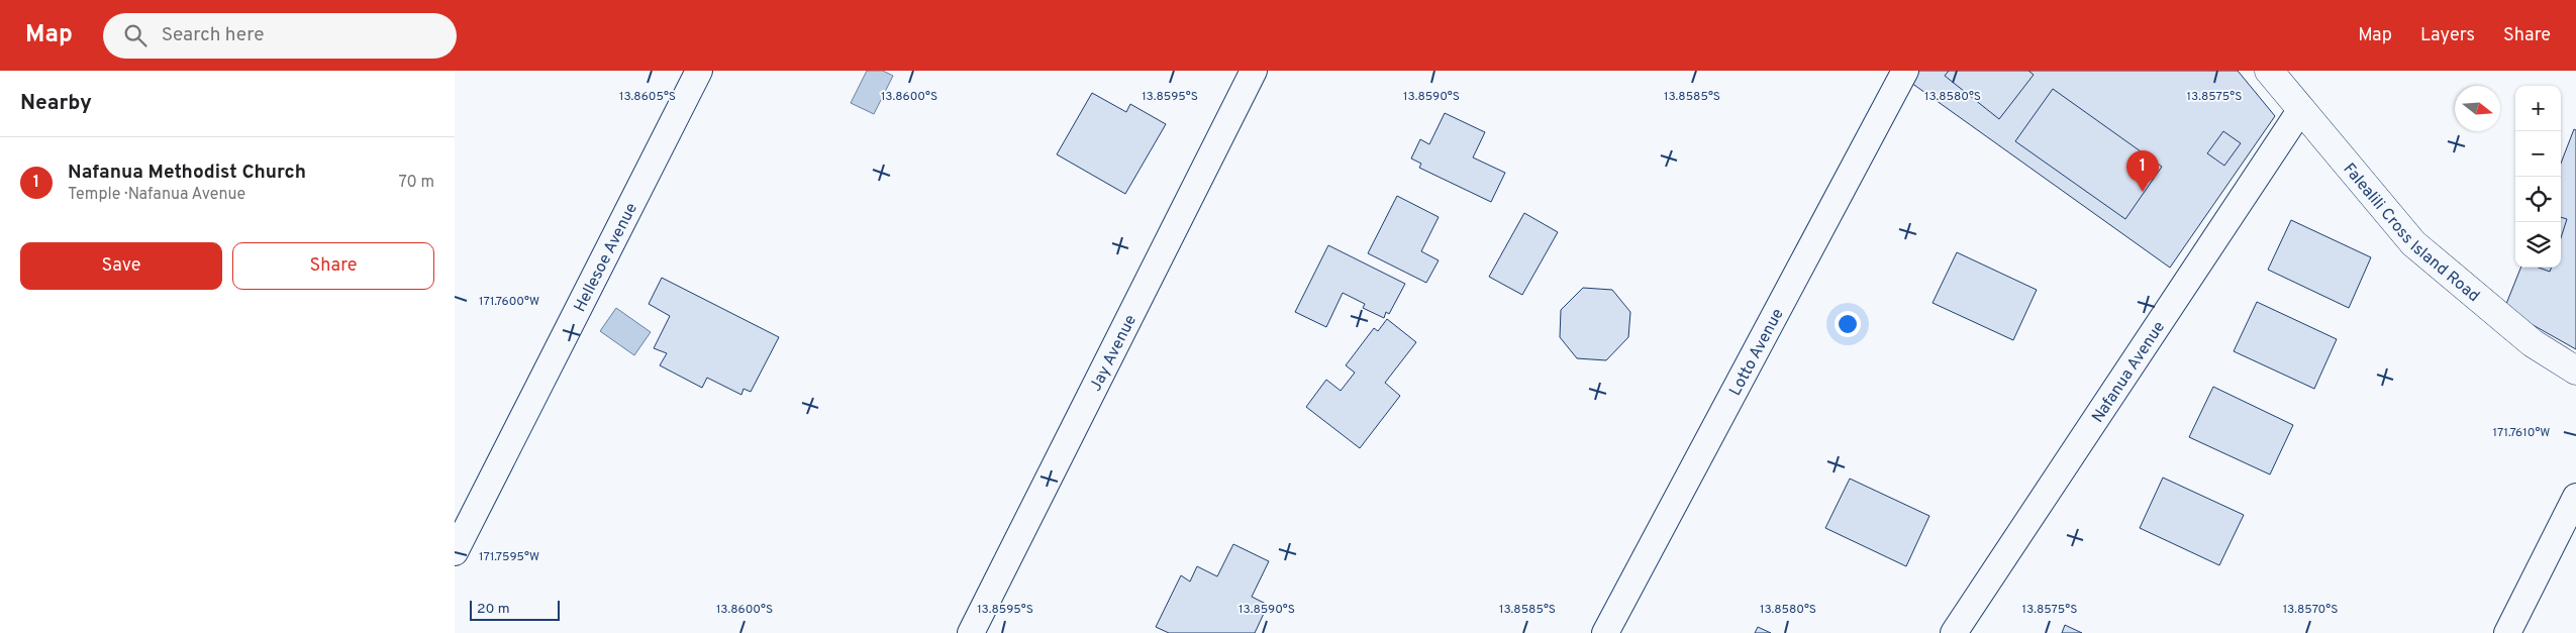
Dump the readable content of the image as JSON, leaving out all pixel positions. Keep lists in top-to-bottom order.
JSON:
{
  "streets": {
    "main road": ["Falealili Cross Island Road"],
    "street": [
      "Hellesoe Avenue",
      "Jay Avenue",
      "Lotto Avenue",
      "Nafanua Avenue"
    ]
  },
  "crossings": [
    ["Falealili Cross Island Road", "Nafanua Avenue"]
  ],
  "scale_bar": "20 m",
  "north": "right",
  "page": {
    "header": "Map",
    "search": "Search here",
    "nav": ["Map", "Layers", "Share"],
    "heading": "Nearby",
    "map_buttons": ["+", "−"],
    "list": [
      {
        "mark": "1",
        "name": "Nafanua Methodist Church",
        "note": "Temple · Nafanua Avenue",
        "value": "70 m"
      }
    ],
    "pins": "1",
    "buttons": ["Save", "Share"],
    "scale": "20 m"
  },
  "coordinates": [
    "13.8605°S",
    "13.8600°S",
    "13.8595°S",
    "13.8590°S",
    "13.8585°S",
    "13.8580°S",
    "13.8575°S",
    "171.7600°W",
    "171.7610°W",
    "171.7595°W",
    "13.8570°S"
  ]
}
